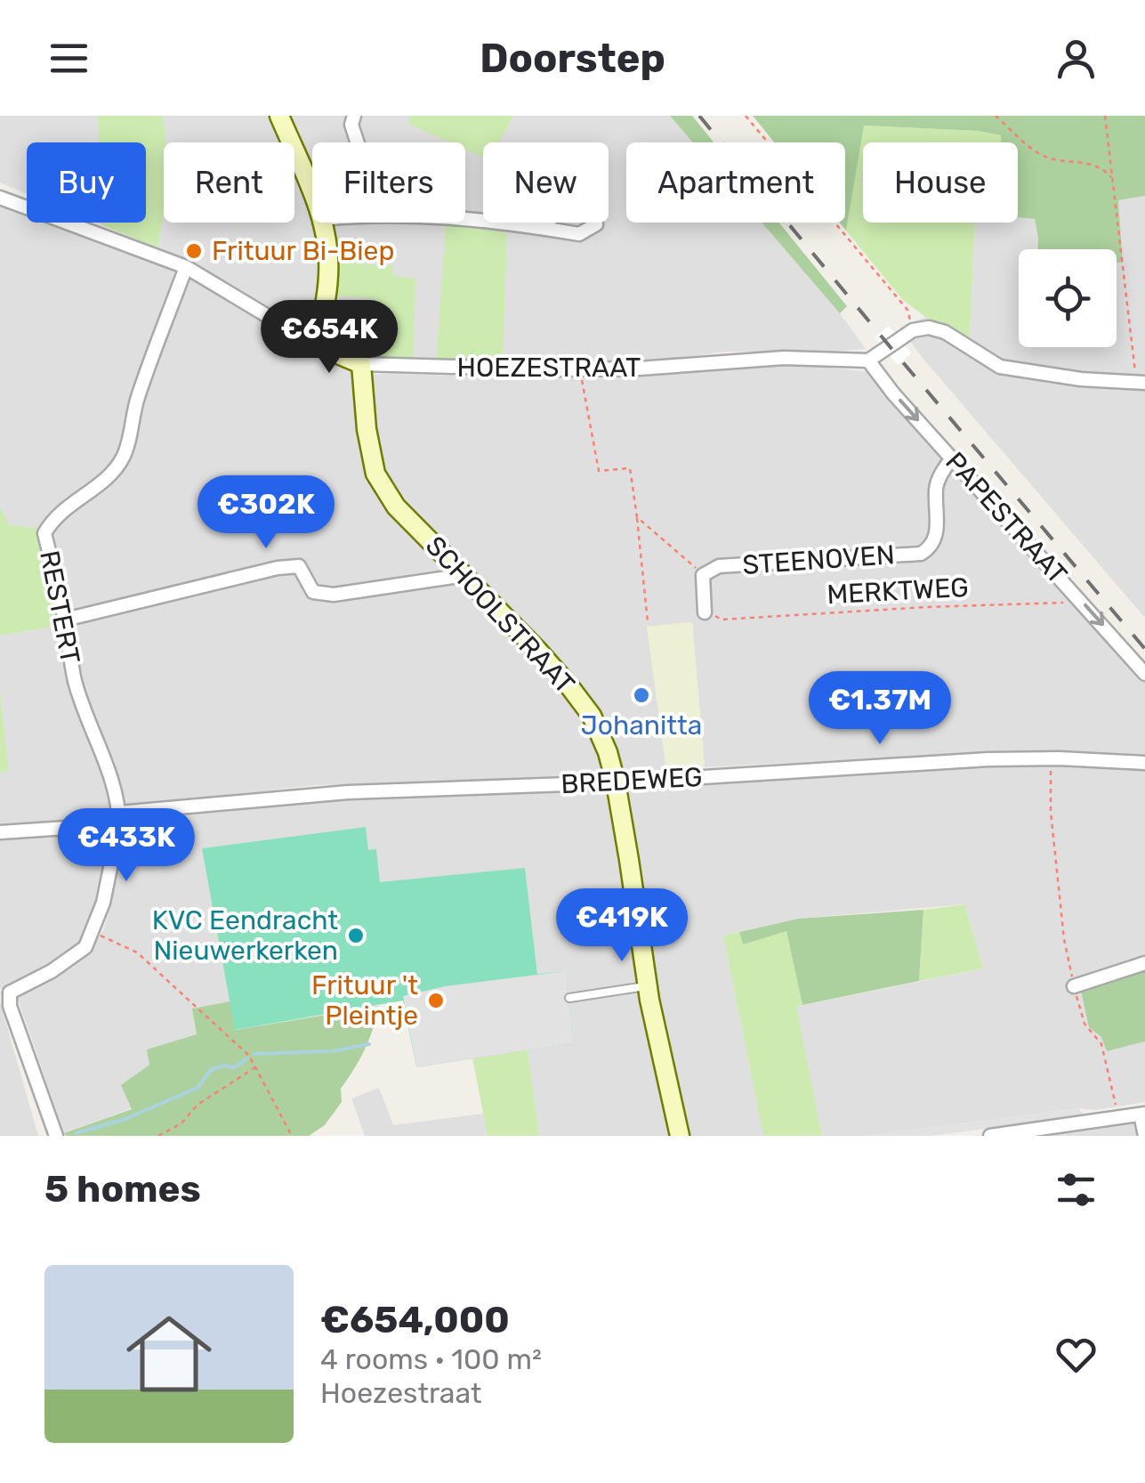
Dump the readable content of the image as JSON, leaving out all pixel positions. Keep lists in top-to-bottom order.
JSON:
{
  "streets": {
    "street": [
      "HOEZESTRAAT",
      "PAPESTRAAT",
      "STEENOVEN",
      "RESTERT",
      "SCHOOLSTRAAT",
      "BREDEWEG"
    ],
    "path": ["MERKTWEG"]
  },
  "crossings": [
    ["HOEZESTRAAT", "PAPESTRAAT"],
    ["HOEZESTRAAT", "RESTERT"],
    ["HOEZESTRAAT", "SCHOOLSTRAAT"],
    ["PAPESTRAAT", "STEENOVEN"],
    ["PAPESTRAAT", "MERKTWEG"],
    ["STEENOVEN", "MERKTWEG"],
    ["RESTERT", "BREDEWEG"],
    ["SCHOOLSTRAAT", "BREDEWEG"]
  ],
  "one_way": ["PAPESTRAAT"],
  "places": [
    "Frituur Bi-Biep",
    "Johanitta",
    "KVC Eendracht Nieuwerkerken",
    "Frituur 't Pleintje"
  ],
  "page": {
    "header": "Doorstep",
    "chip": [
      "Buy",
      "Rent",
      "Filters",
      "New",
      "Apartment",
      "House"
    ],
    "price": [
      "€654K",
      "€302K",
      "€1.37M",
      "€433K",
      "€419K"
    ],
    "heading": "5 homes",
    "list": [
      {
        "name": "€654,000",
        "note": "4 rooms · 100 m² · Hoezestraat"
      }
    ]
  }
}
